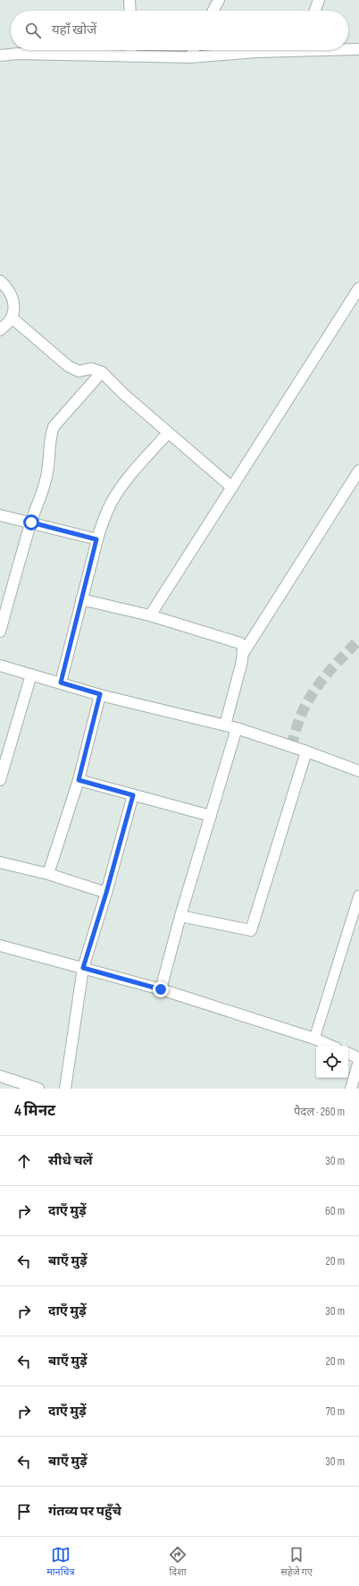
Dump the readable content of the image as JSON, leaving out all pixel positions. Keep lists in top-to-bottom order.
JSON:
{
  "page": {
    "search": "यहाँ खोजें",
    "heading": ["4 मिनट", "पैदल · 260 m"],
    "list": [
      ["सीधे चलें", "30 m"],
      ["दाएँ मुड़ें", "60 m"],
      ["बाएँ मुड़ें", "20 m"],
      ["दाएँ मुड़ें", "30 m"],
      ["बाएँ मुड़ें", "20 m"],
      ["दाएँ मुड़ें", "70 m"],
      ["बाएँ मुड़ें", "30 m"],
      "गंतव्य पर पहुँचे"
    ],
    "nav": ["मानचित्र", "दिशा", "सहेजे गए"]
  }
}
